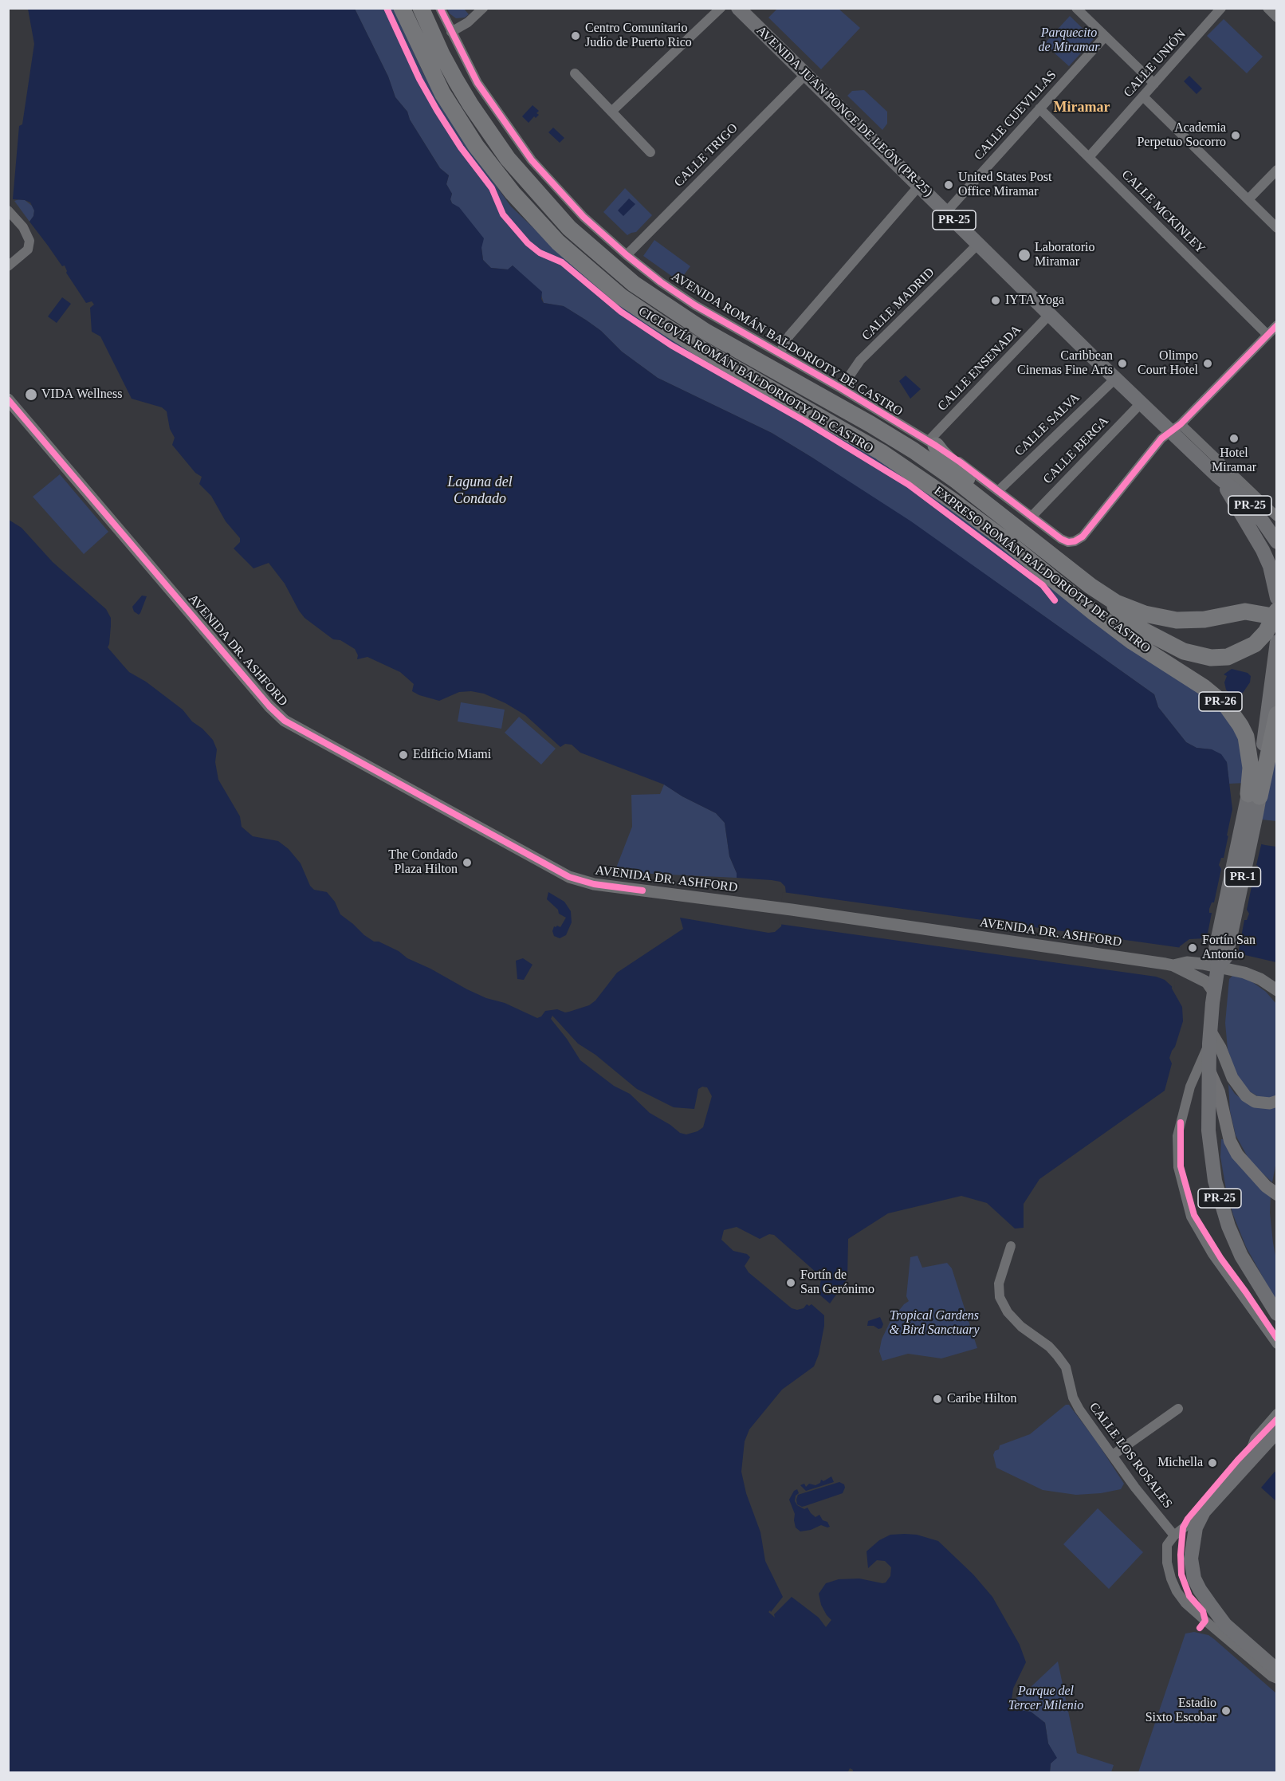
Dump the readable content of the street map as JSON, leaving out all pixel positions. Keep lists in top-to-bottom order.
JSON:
{
  "streets": {
    "highway": ["EXPRESO ROMÁN BALDORIOTY DE CASTRO", "PR-26", "PR-1"],
    "main road": ["AVENIDA JUAN PONCE DE LEÓN (PR-25)", "PR-25"],
    "street": [
      "CALLE UNIÓN",
      "CALLE CUEVILLAS",
      "CALLE TRIGO",
      "CALLE MCKINLEY",
      "CALLE MADRID",
      "AVENIDA ROMÁN BALDORIOTY DE CASTRO",
      "CALLE ENSENADA",
      "CALLE SALVA",
      "CALLE BERGA",
      "AVENIDA DR. ASHFORD",
      "CALLE LOS ROSALES"
    ],
    "cycle path": ["CICLOVÍA ROMÁN BALDORIOTY DE CASTRO"]
  },
  "crossings": [
    ["CALLE UNIÓN", "CALLE MCKINLEY"],
    ["AVENIDA JUAN PONCE DE LEÓN (PR-25)", "CALLE CUEVILLAS"],
    ["AVENIDA JUAN PONCE DE LEÓN (PR-25)", "CALLE TRIGO"],
    ["AVENIDA JUAN PONCE DE LEÓN (PR-25)", "PR-25"],
    ["AVENIDA JUAN PONCE DE LEÓN (PR-25)", "CALLE MADRID"],
    ["AVENIDA JUAN PONCE DE LEÓN (PR-25)", "AVENIDA ROMÁN BALDORIOTY DE CASTRO"],
    ["AVENIDA JUAN PONCE DE LEÓN (PR-25)", "CALLE ENSENADA"],
    ["AVENIDA JUAN PONCE DE LEÓN (PR-25)", "CALLE SALVA"],
    ["AVENIDA JUAN PONCE DE LEÓN (PR-25)", "CALLE BERGA"],
    ["CALLE CUEVILLAS", "CALLE MCKINLEY"],
    ["CALLE TRIGO", "AVENIDA ROMÁN BALDORIOTY DE CASTRO"],
    ["PR-25", "PR-1"],
    ["CALLE MADRID", "AVENIDA ROMÁN BALDORIOTY DE CASTRO"],
    ["AVENIDA ROMÁN BALDORIOTY DE CASTRO", "CALLE ENSENADA"],
    ["AVENIDA ROMÁN BALDORIOTY DE CASTRO", "CALLE SALVA"],
    ["AVENIDA ROMÁN BALDORIOTY DE CASTRO", "CALLE BERGA"],
    ["EXPRESO ROMÁN BALDORIOTY DE CASTRO", "PR-1"],
    ["AVENIDA DR. ASHFORD", "PR-1"]
  ],
  "districts": ["Miramar"],
  "water": ["Laguna del Condado"],
  "parks": ["Parquecito de Miramar", "Tropical Gardens & Bird Sanctuary", "Parque del Tercer Milenio"],
  "places": [
    "Centro Comunitario Judío de Puerto Rico",
    "Academia Perpetuo Socorro",
    "United States Post Office Miramar",
    "Laboratorio Miramar",
    "IYTA Yoga",
    "Caribbean Cinemas Fine Arts",
    "Olimpo Court Hotel",
    "VIDA Wellness",
    "Hotel Miramar",
    "Edificio Miami",
    "The Condado Plaza Hilton",
    "Fortín San Antonio",
    "Fortín de San Gerónimo",
    "Caribe Hilton",
    "Michella",
    "Estadio Sixto Escobar"
  ]
}
